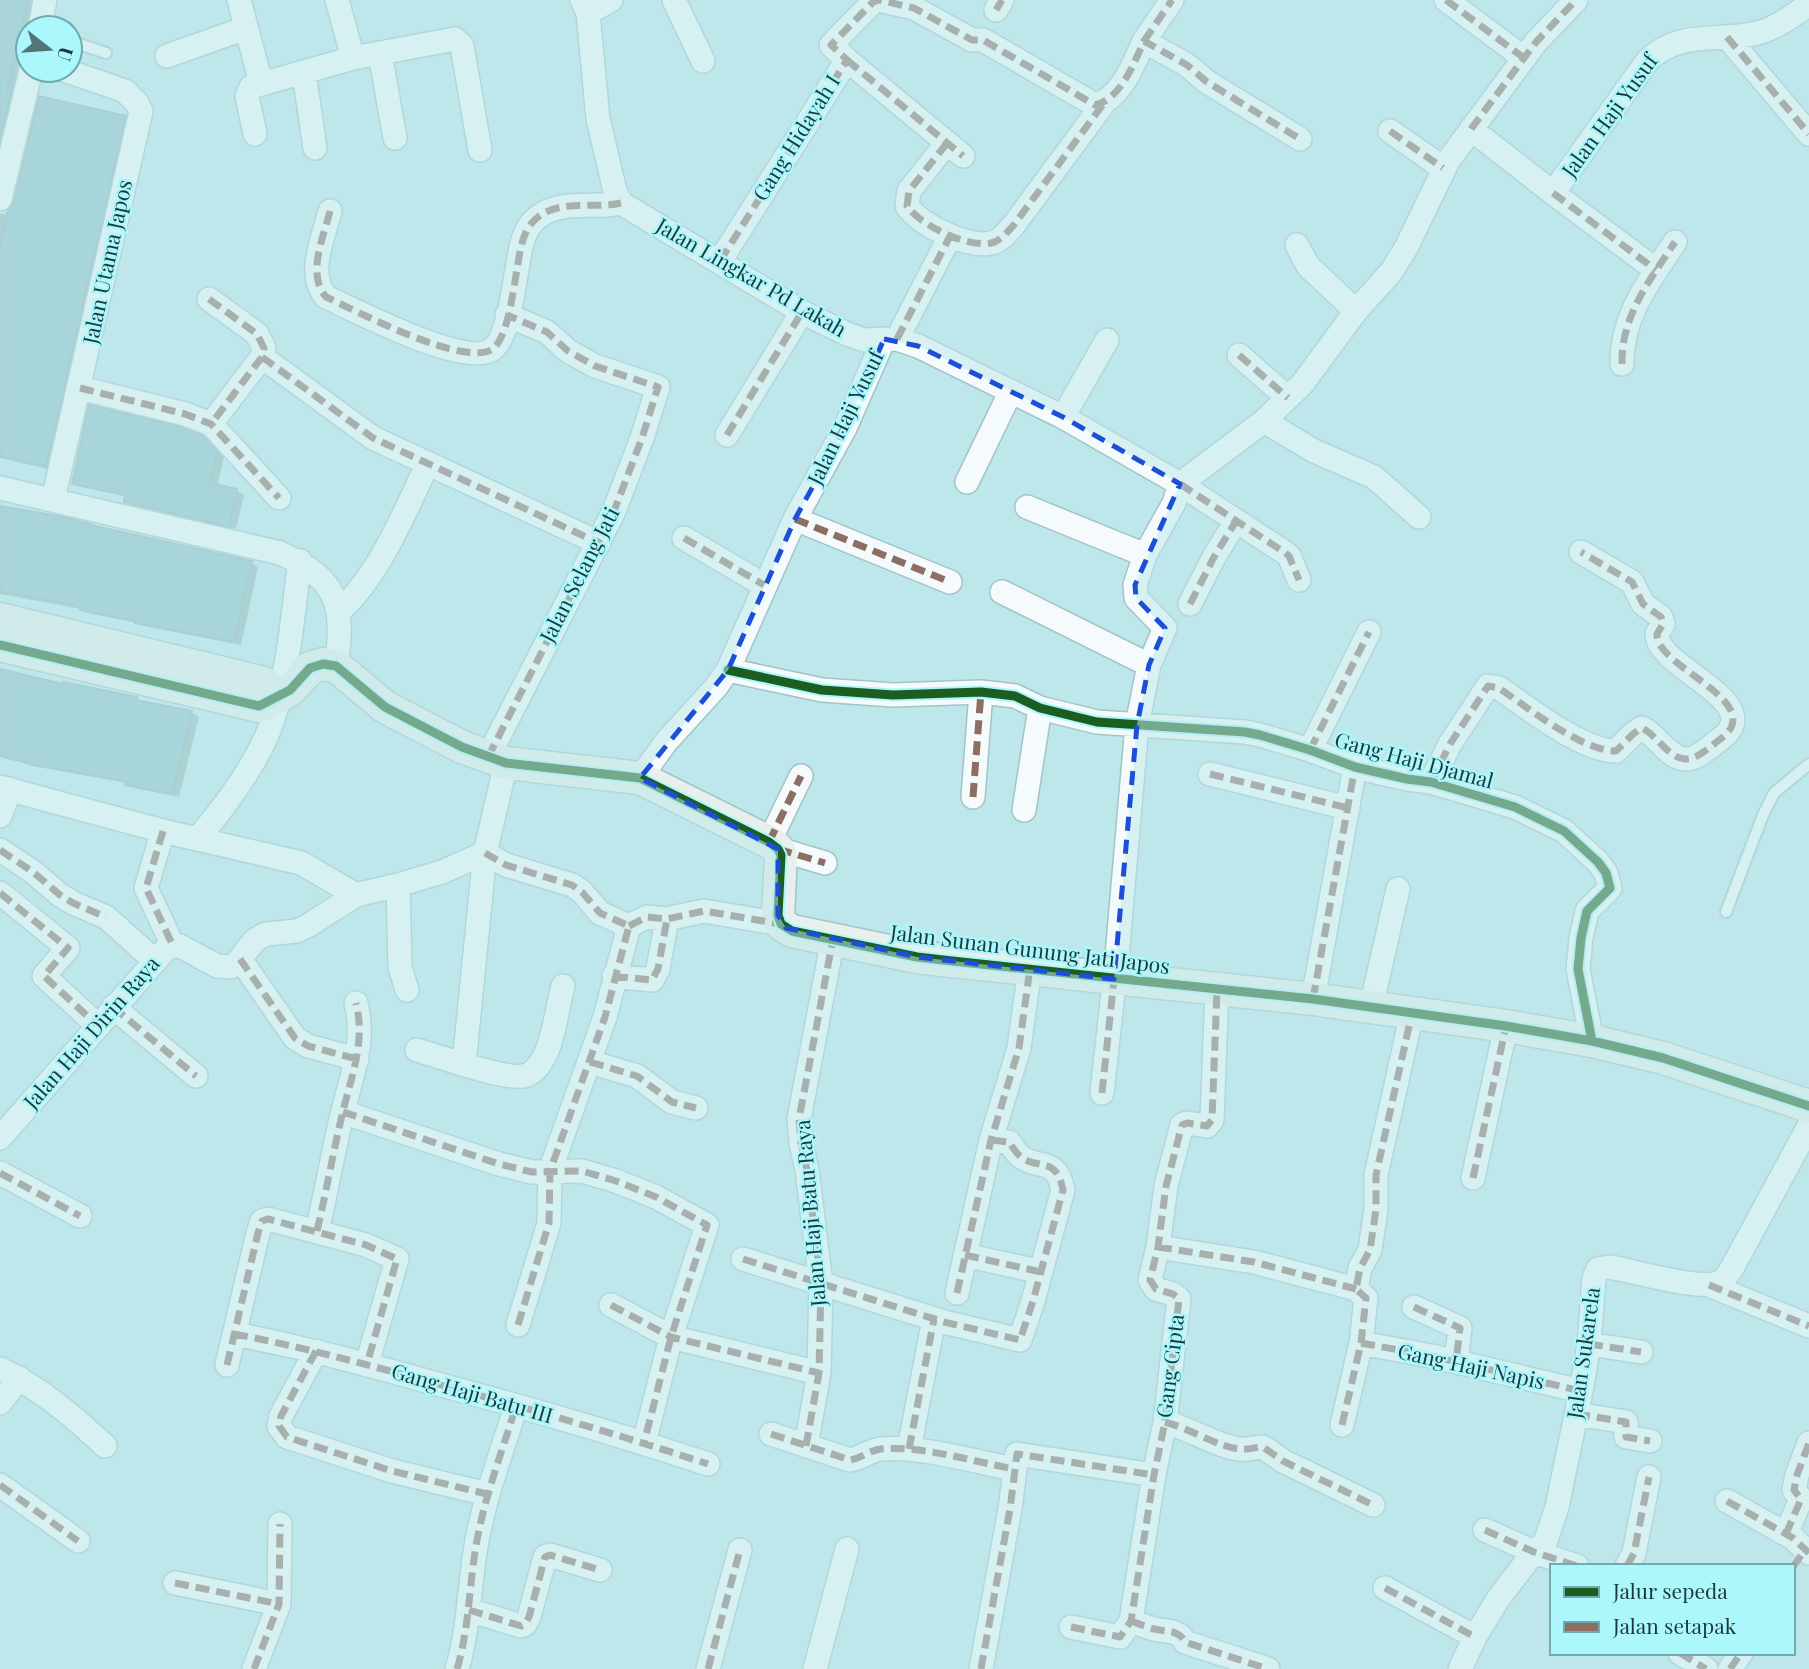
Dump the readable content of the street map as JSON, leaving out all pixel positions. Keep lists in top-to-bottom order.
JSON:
{
  "streets": {
    "street": [
      "Jalan Haji Yusuf",
      "Gang Hidayah I",
      "Jalan Utama Japos",
      "Jalan Lingkar Pd Lakah",
      "Jalan Selang Jati",
      "Gang Haji Djamal",
      "Jalan Sunan Gunung Jati Japos",
      "Jalan Haji Dirin Raya",
      "Jalan Haji Batu Raya",
      "Jalan Sukarela",
      "Gang Cipta",
      "Gang Haji Napis",
      "Gang Haji Batu III"
    ]
  },
  "crossings": [
    ["Jalan Haji Yusuf", "Jalan Lingkar Pd Lakah"],
    ["Jalan Haji Yusuf", "Gang Haji Djamal"],
    ["Gang Hidayah I", "Jalan Lingkar Pd Lakah"],
    ["Gang Haji Djamal", "Jalan Sunan Gunung Jati Japos"],
    ["Jalan Sunan Gunung Jati Japos", "Jalan Haji Batu Raya"],
    ["Jalan Sunan Gunung Jati Japos", "Gang Cipta"],
    ["Jalan Sukarela", "Gang Haji Napis"]
  ],
  "legend": ["Jalur sepeda", "Jalan setapak"],
  "north": "right"
}
